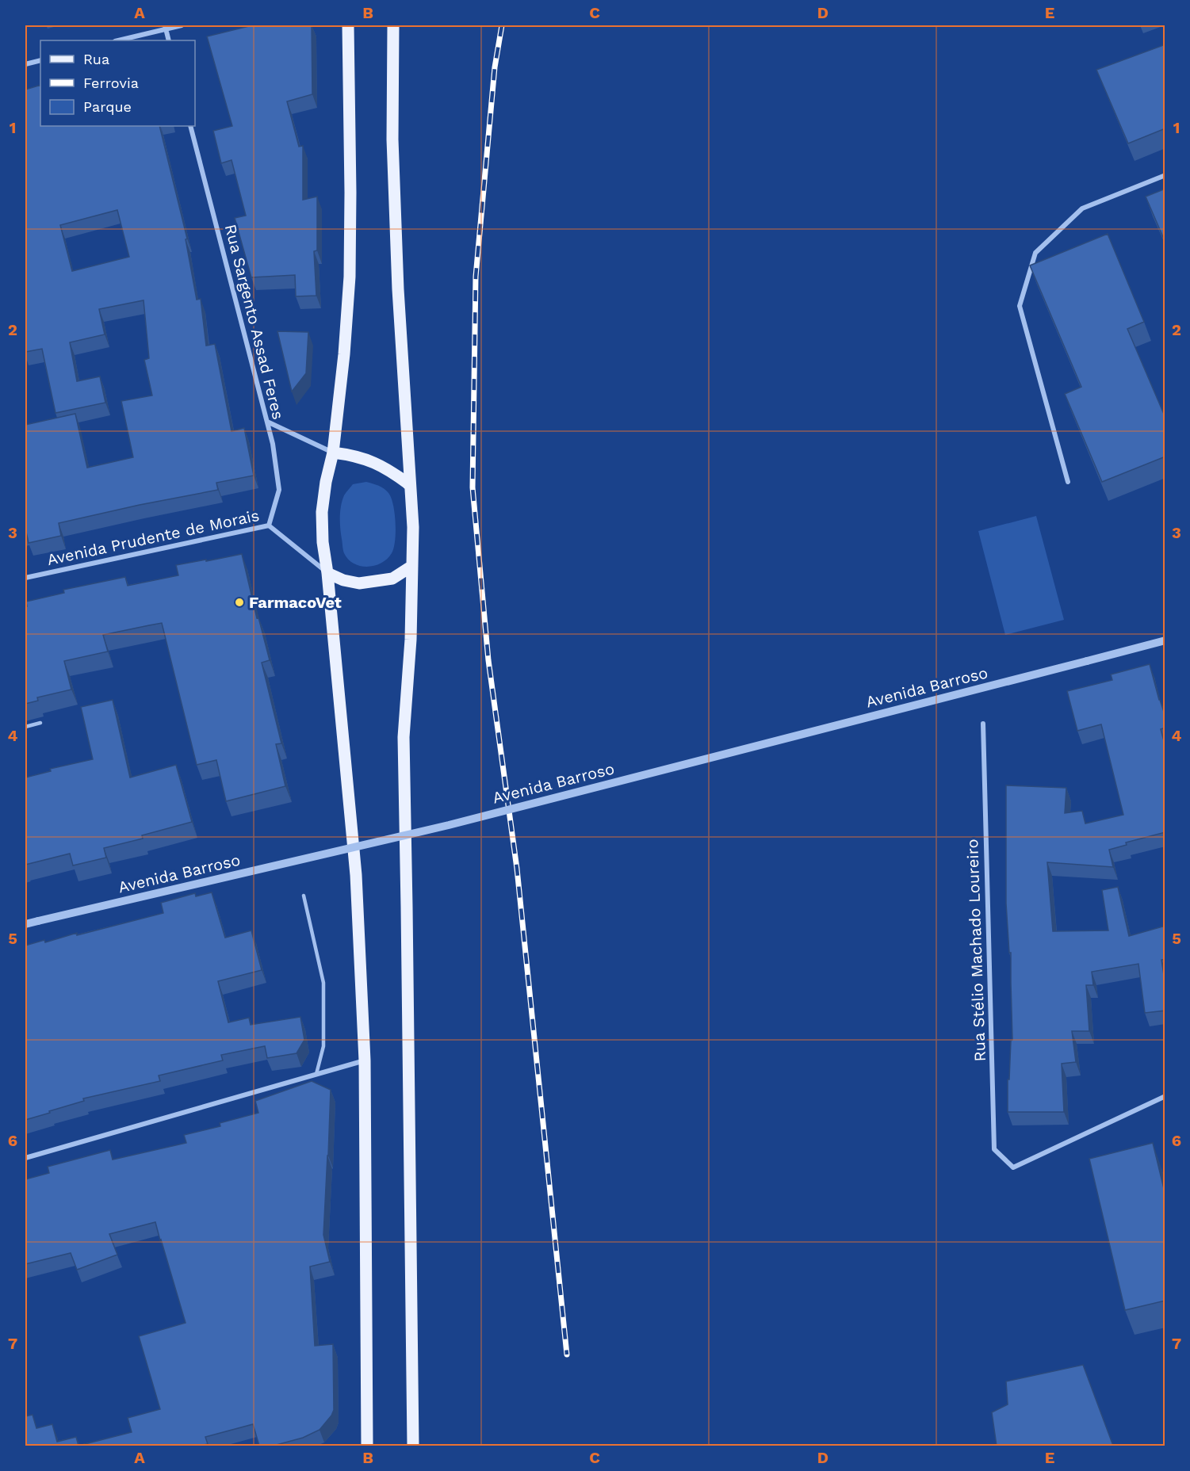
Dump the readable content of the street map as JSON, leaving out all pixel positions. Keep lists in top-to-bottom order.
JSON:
{
  "streets": {
    "street": [
      "Rua Sargento Assad Feres",
      "Avenida Prudente de Morais",
      "Avenida Barroso",
      "Rua Stélio Machado Loureiro"
    ]
  },
  "crossings": [
    ["Rua Sargento Assad Feres", "Avenida Prudente de Morais"]
  ],
  "places": ["FarmacoVet"],
  "legend": ["Rua", "Ferrovia", "Parque"],
  "grid": {
    "columns": [
      "A",
      "B",
      "C",
      "D",
      "E"
    ],
    "rows": [
      "1",
      "2",
      "3",
      "4",
      "5",
      "6",
      "7"
    ]
  }
}
